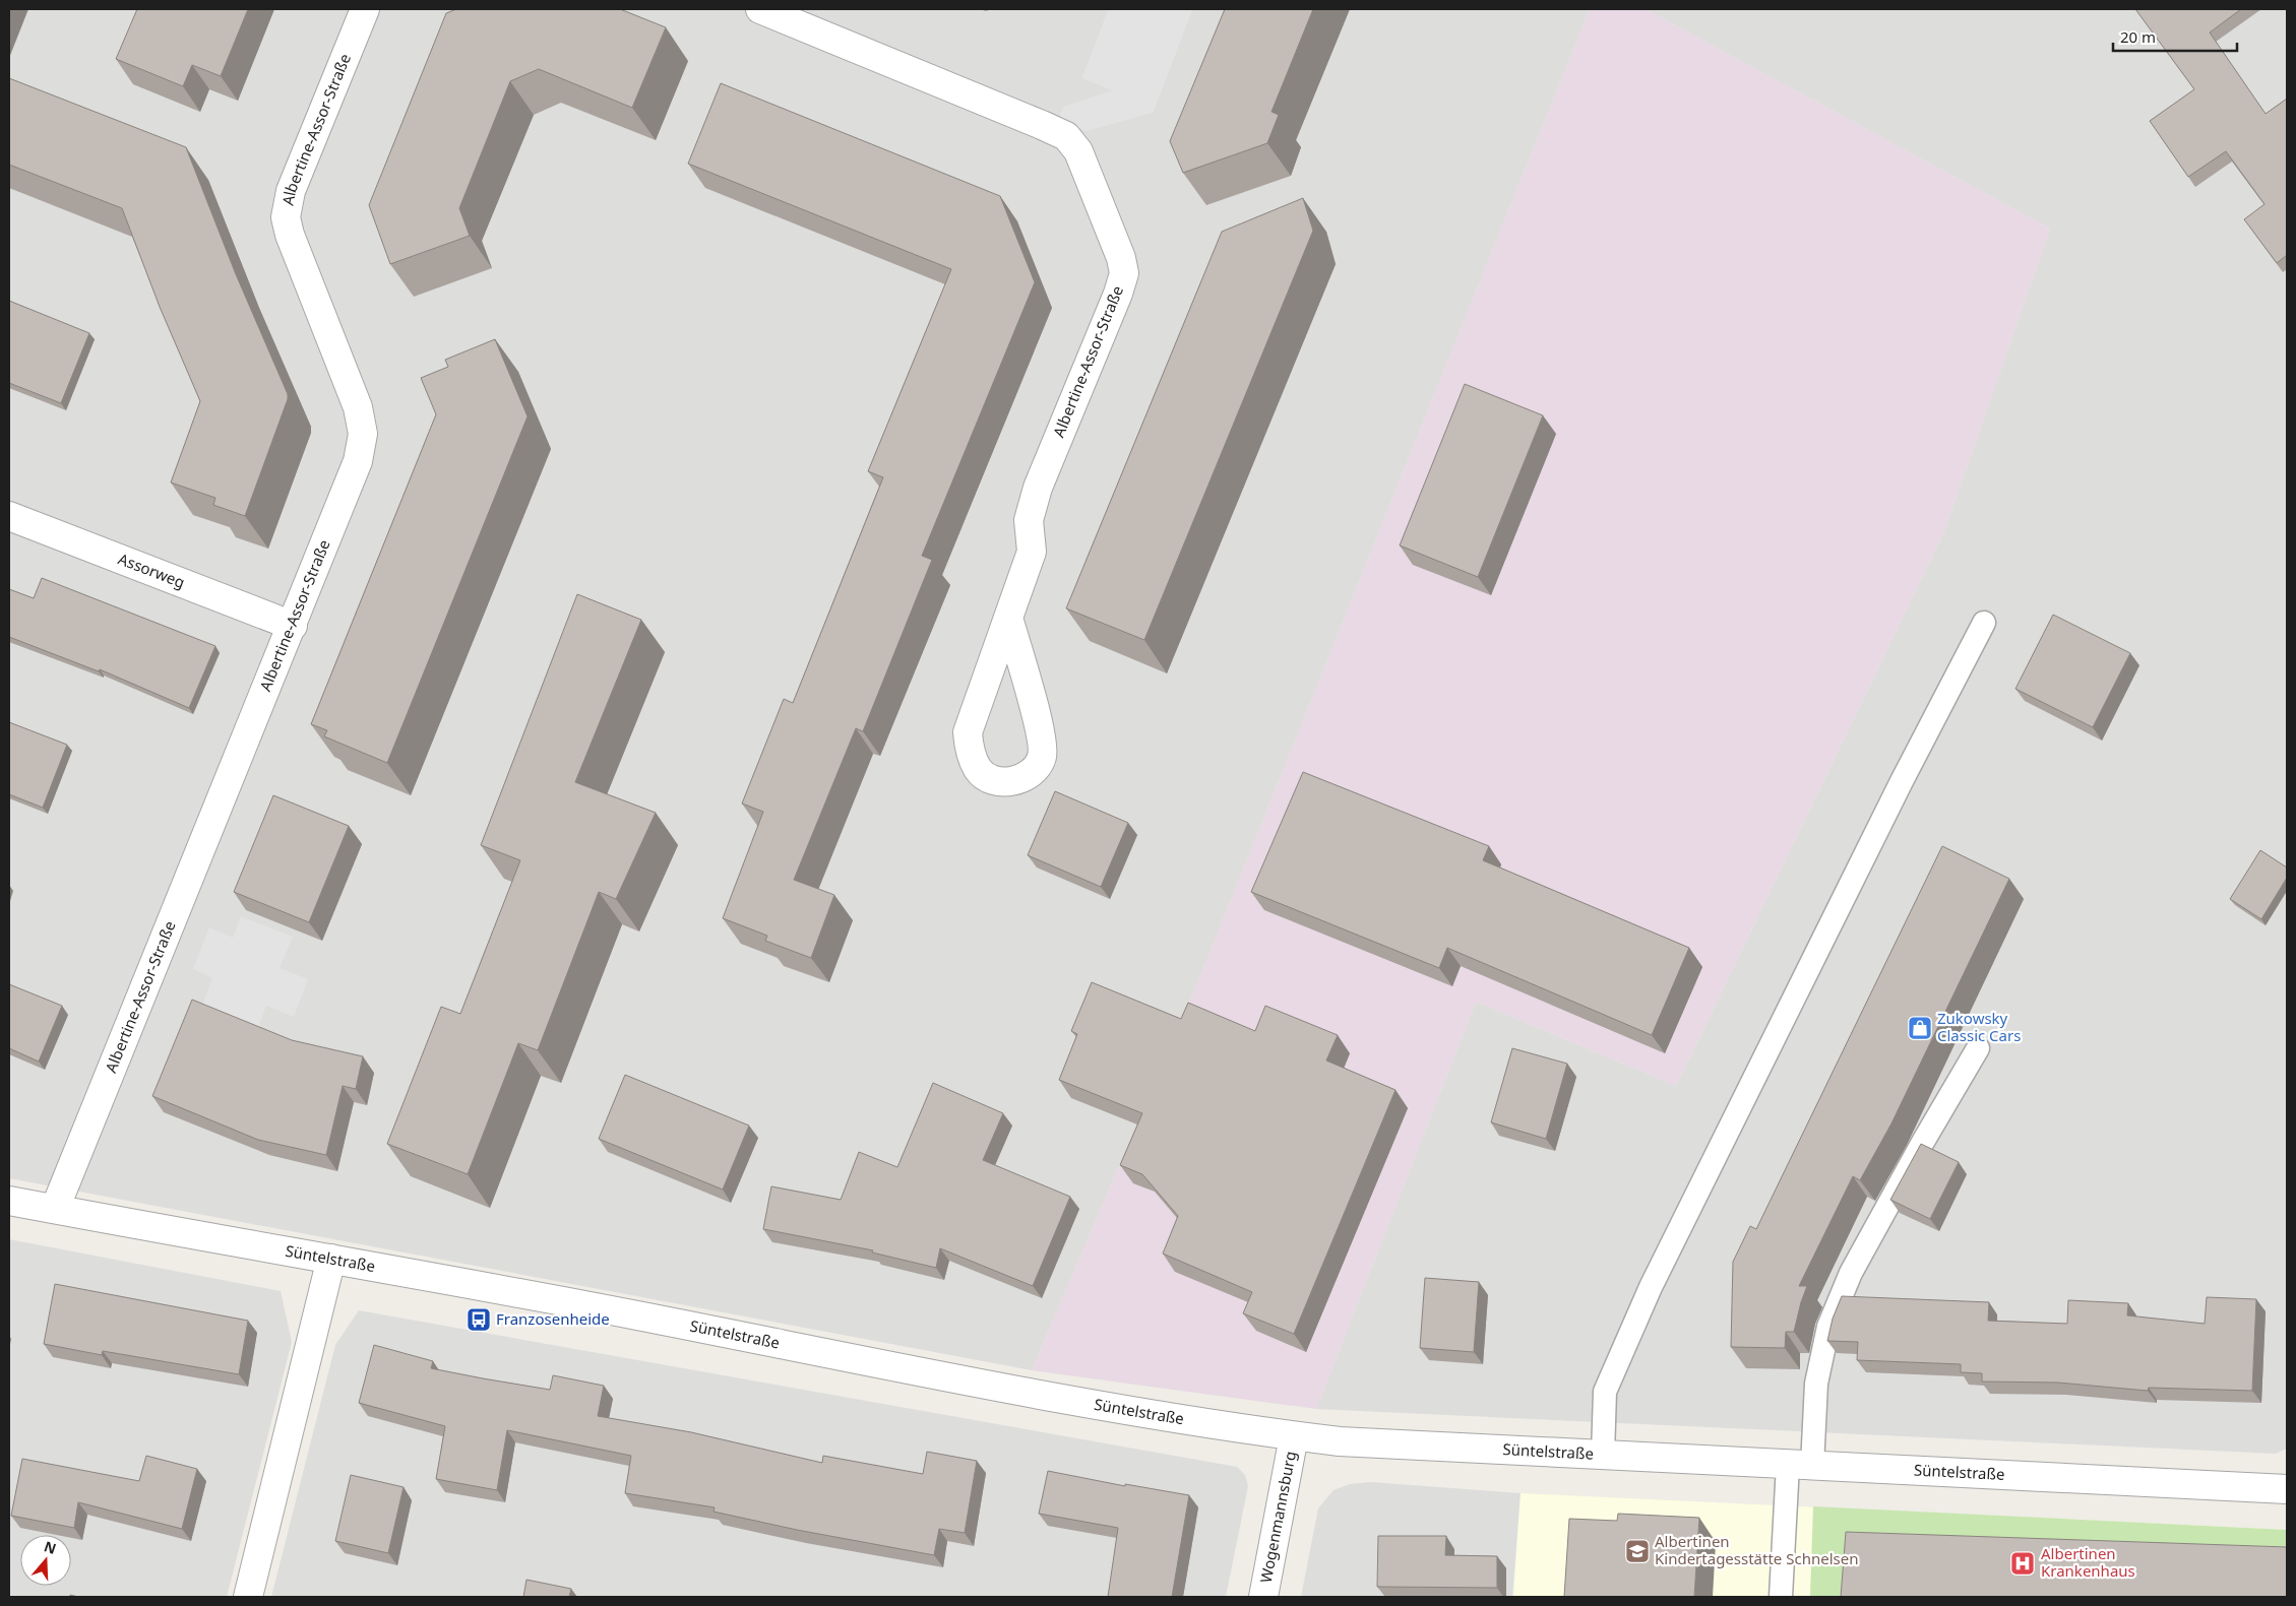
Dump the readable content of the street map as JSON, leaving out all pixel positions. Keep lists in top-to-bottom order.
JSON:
{
  "streets": {
    "street": [
      "Albertine-Assor-Straße",
      "Assorweg",
      "Süntelstraße",
      "Wogenmannsburg"
    ]
  },
  "crossings": [
    ["Albertine-Assor-Straße", "Assorweg"],
    ["Albertine-Assor-Straße", "Süntelstraße"],
    ["Süntelstraße", "Wogenmannsburg"]
  ],
  "places": {
    "shop": ["Zukowsky Classic Cars"],
    "bus stop": ["Franzosenheide"],
    "school or university": ["Albertinen Kindertagesstätte Schnelsen"],
    "hospital": ["Albertinen Krankenhaus"]
  },
  "scale_bar": "20 m",
  "north": "top"
}
